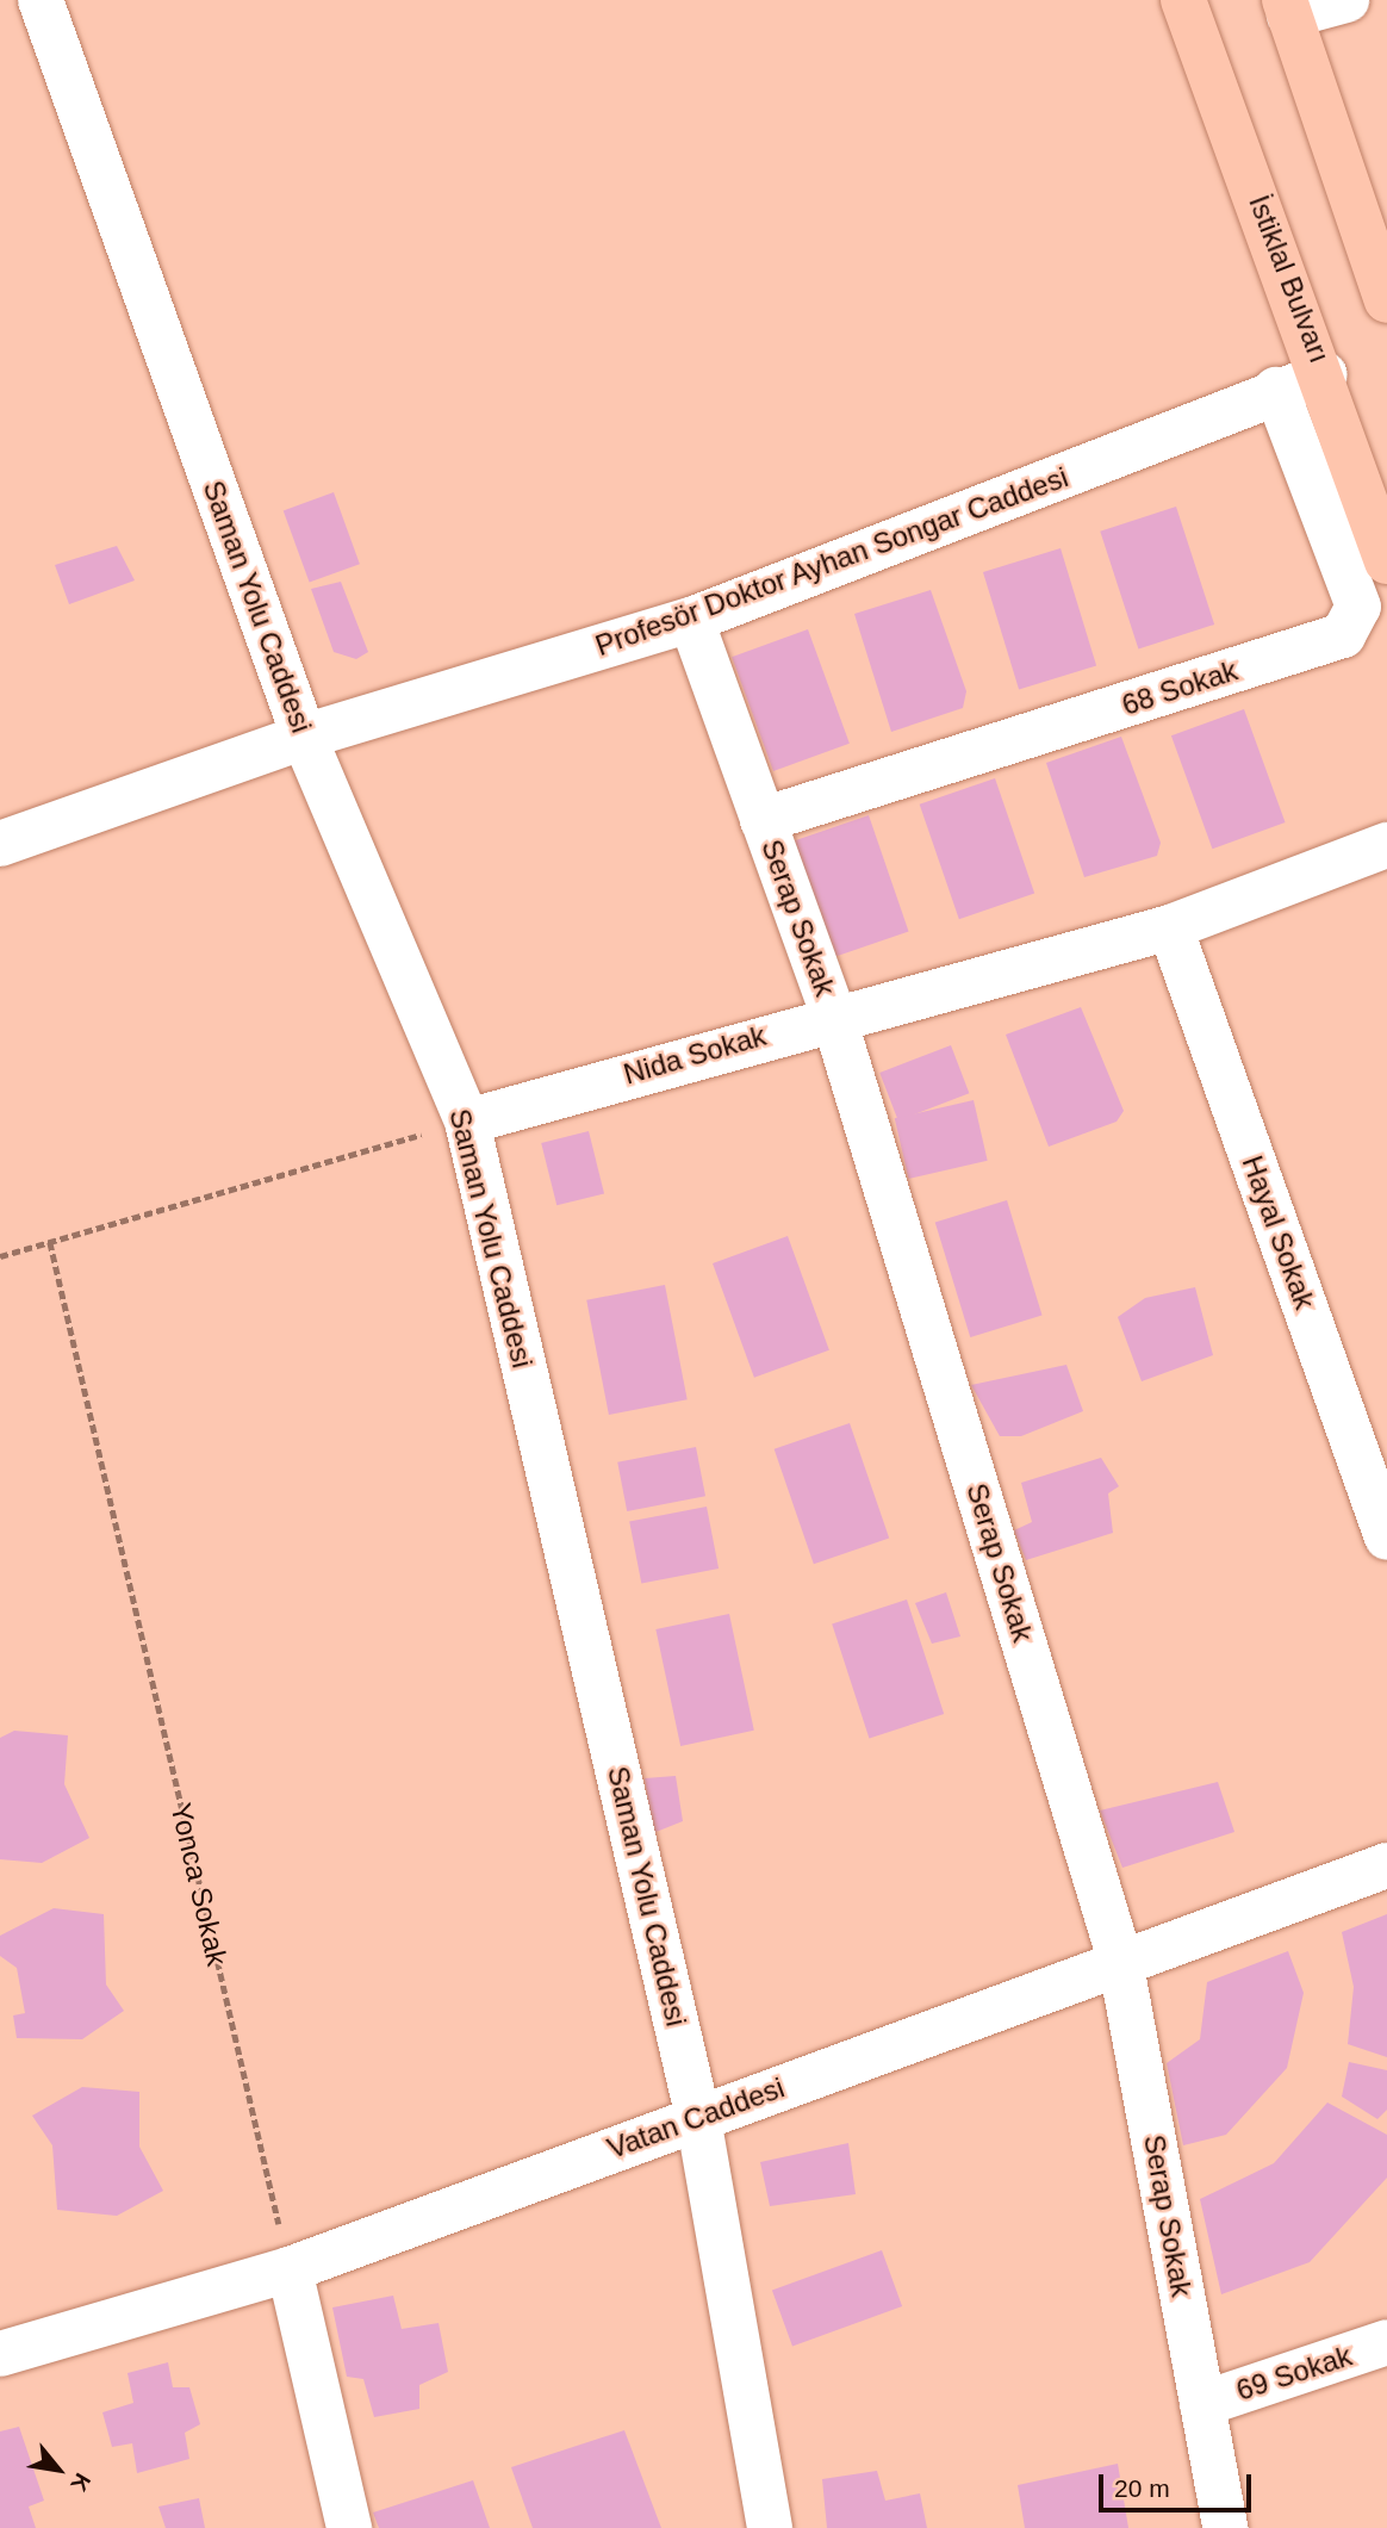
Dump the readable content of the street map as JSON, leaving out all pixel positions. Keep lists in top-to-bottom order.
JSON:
{
  "streets": {
    "main road": ["İstiklal Bulvarı"],
    "street": [
      "Profesör Doktor Ayhan Songar Caddesi",
      "Saman Yolu Caddesi",
      "68 Sokak",
      "Serap Sokak",
      "Nida Sokak",
      "Hayal Sokak",
      "Vatan Caddesi",
      "69 Sokak"
    ],
    "path": ["Yonca Sokak"]
  },
  "crossings": [
    ["İstiklal Bulvarı", "Profesör Doktor Ayhan Songar Caddesi"],
    ["Profesör Doktor Ayhan Songar Caddesi", "Saman Yolu Caddesi"],
    ["Profesör Doktor Ayhan Songar Caddesi", "68 Sokak"],
    ["Profesör Doktor Ayhan Songar Caddesi", "Serap Sokak"],
    ["Saman Yolu Caddesi", "Nida Sokak"],
    ["Saman Yolu Caddesi", "Vatan Caddesi"],
    ["68 Sokak", "Serap Sokak"],
    ["Serap Sokak", "Nida Sokak"],
    ["Serap Sokak", "Vatan Caddesi"],
    ["Serap Sokak", "69 Sokak"],
    ["Nida Sokak", "Hayal Sokak"],
    ["Yonca Sokak", "Vatan Caddesi"]
  ],
  "scale_bar": "20 m",
  "north": "bottom right"
}
